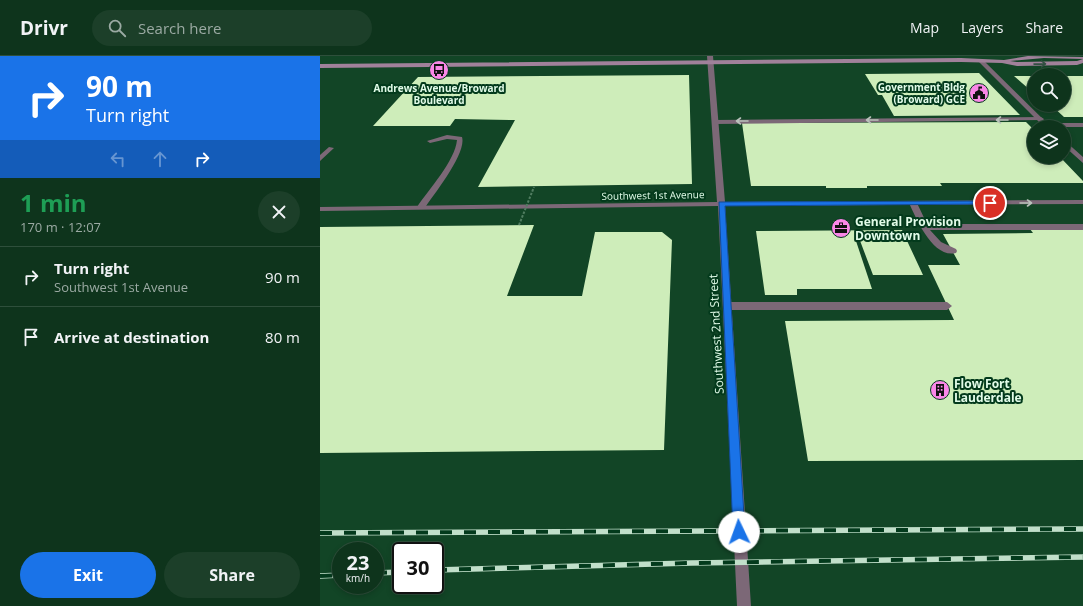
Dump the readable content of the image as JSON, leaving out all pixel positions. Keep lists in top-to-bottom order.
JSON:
{
  "streets": {
    "street": ["Southwest 1st Avenue", "Southwest 2nd Street"]
  },
  "crossings": [
    ["Southwest 1st Avenue", "Southwest 2nd Street"]
  ],
  "places": {
    "bus stop": ["Andrews Avenue/Broward Boulevard"],
    "public building": ["Government Bldg (Broward) GCE"],
    "office": ["General Provision Downtown"],
    "building": ["Flow Fort Lauderdale"]
  },
  "page": {
    "header": "Drivr",
    "search": "Search here",
    "nav": ["Map", "Layers", "Share"],
    "turn": ["90 m", "Turn right"],
    "heading": ["1 min", "170 m · 12:07"],
    "list": [
      {
        "name": "Turn right",
        "note": "Southwest 1st Avenue",
        "value": "90 m"
      },
      {
        "name": "Arrive at destination",
        "value": "80 m"
      }
    ],
    "speed": "23 km/h",
    "limit": "30",
    "buttons": ["Exit", "Share"]
  }
}
